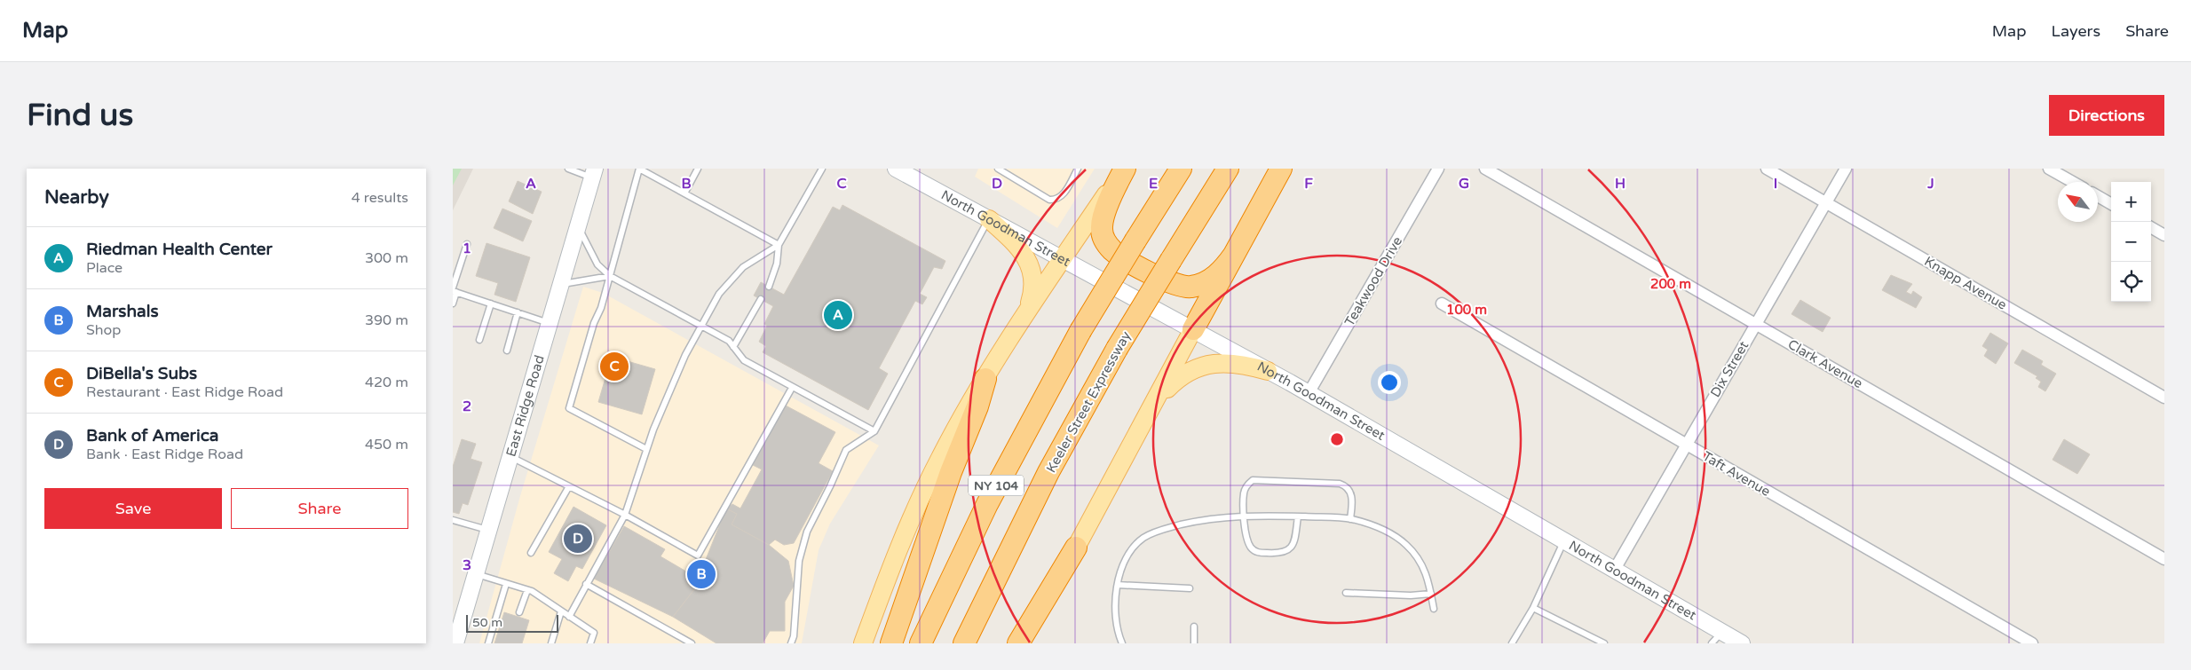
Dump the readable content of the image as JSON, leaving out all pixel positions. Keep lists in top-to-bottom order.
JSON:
{
  "streets": {
    "highway": ["Keeler Street Expressway", "NY 104"],
    "main road": ["North Goodman Street", "East Ridge Road"],
    "street": [
      "Teakwood Drive",
      "Knapp Avenue",
      "Clark Avenue",
      "Dix Street",
      "Taft Avenue"
    ]
  },
  "crossings": [
    ["North Goodman Street", "Teakwood Drive"],
    ["North Goodman Street", "Dix Street"],
    ["Knapp Avenue", "Dix Street"],
    ["Clark Avenue", "Dix Street"],
    ["Dix Street", "Taft Avenue"]
  ],
  "scale_bar": "50 m",
  "north": "top left",
  "page": {
    "header": "Map",
    "nav": ["Map", "Layers", "Share"],
    "buttons": [
      "Directions",
      ["Save", "Share"]
    ],
    "title": "Find us",
    "heading": ["Nearby", "4 results"],
    "map_buttons": ["+", "−"],
    "list": [
      {
        "mark": "A",
        "name": "Riedman Health Center",
        "note": "Place",
        "value": "300 m"
      },
      {
        "mark": "B",
        "name": "Marshals",
        "note": "Shop",
        "value": "390 m"
      },
      {
        "mark": "C",
        "name": "DiBella's Subs",
        "note": "Restaurant · East Ridge Road",
        "value": "420 m"
      },
      {
        "mark": "D",
        "name": "Bank of America",
        "note": "Bank · East Ridge Road",
        "value": "450 m"
      }
    ],
    "pins": [
      "A",
      "C",
      "D",
      "B"
    ],
    "scale": "50 m"
  },
  "grid": {
    "columns": [
      "A",
      "B",
      "C",
      "D",
      "E",
      "F",
      "G",
      "H",
      "I",
      "J"
    ],
    "rows": ["1", "2", "3"]
  },
  "rings": ["200 m", "100 m"]
}
